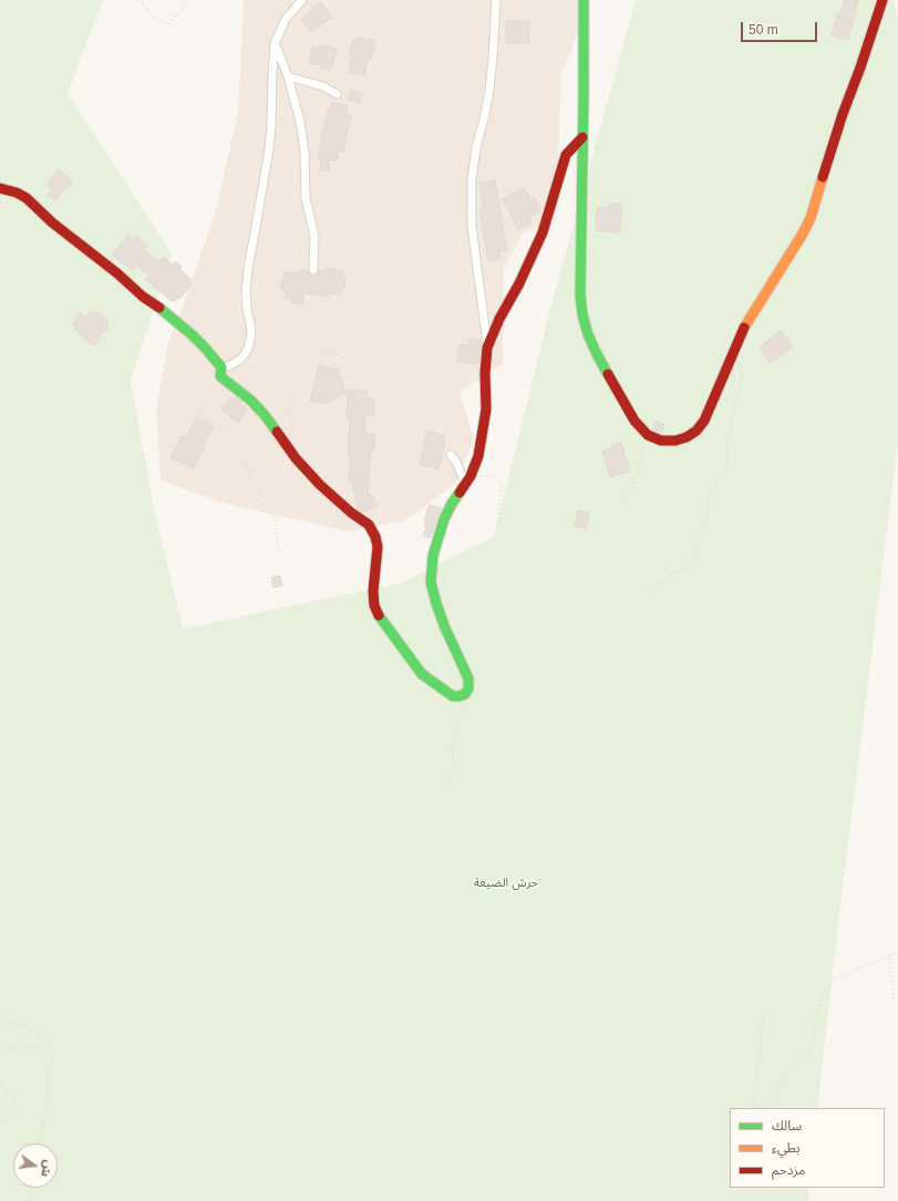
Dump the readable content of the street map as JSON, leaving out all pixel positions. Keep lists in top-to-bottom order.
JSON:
{
  "parks": ["حرش الضيعة"],
  "legend": ["سالك", "بطيء", "مزدحم"],
  "scale_bar": "50 m",
  "north": "right"
}
